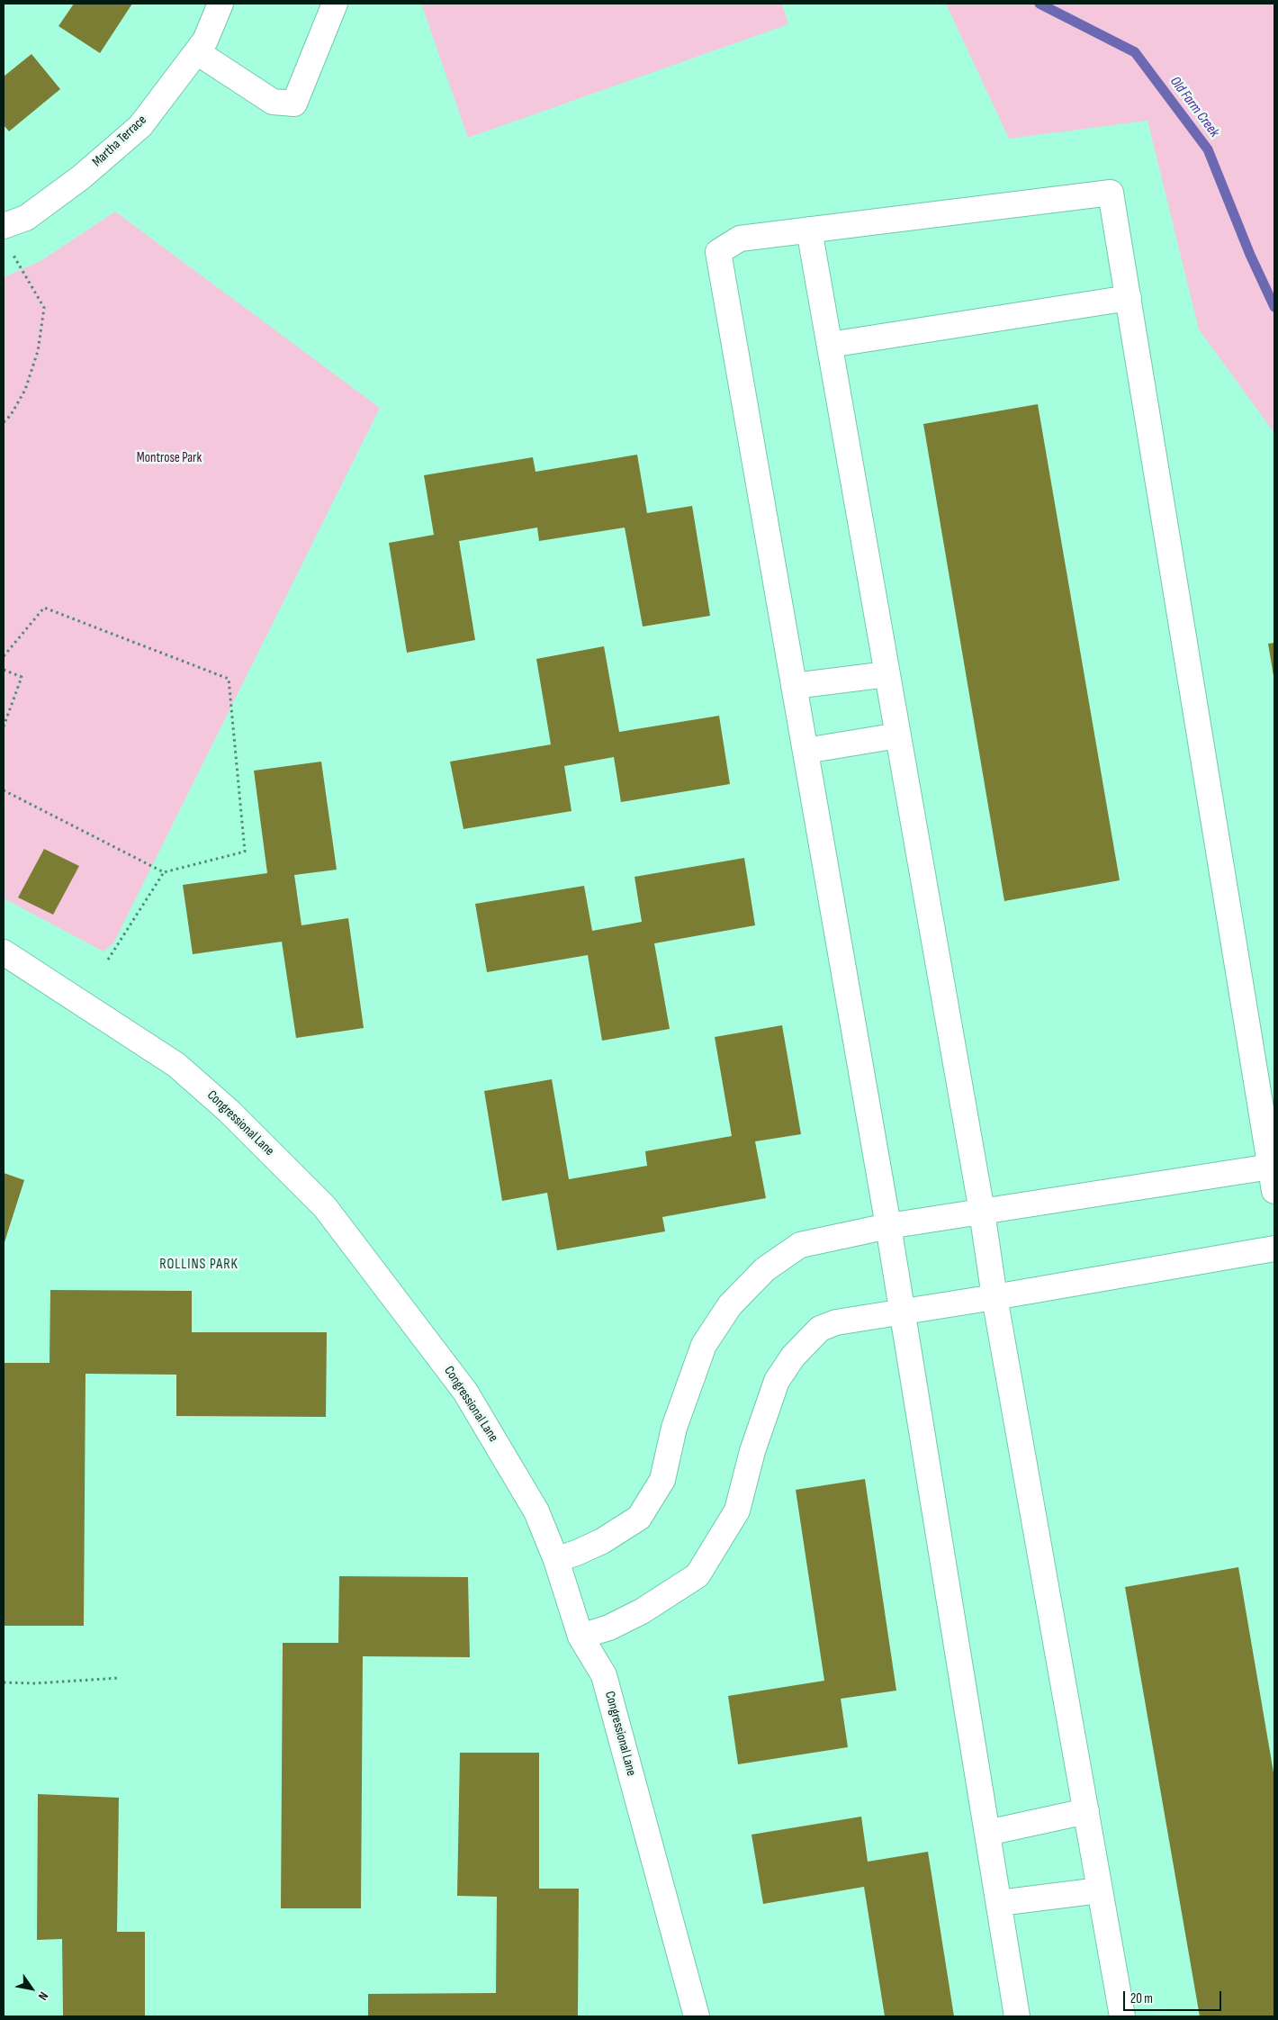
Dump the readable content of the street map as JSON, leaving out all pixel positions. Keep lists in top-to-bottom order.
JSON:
{
  "streets": {
    "street": ["Martha Terrace", "Congressional Lane"]
  },
  "districts": ["ROLLINS PARK"],
  "water": ["Old Farm Creek"],
  "parks": ["Montrose Park"],
  "scale_bar": "20 m",
  "north": "bottom right"
}
